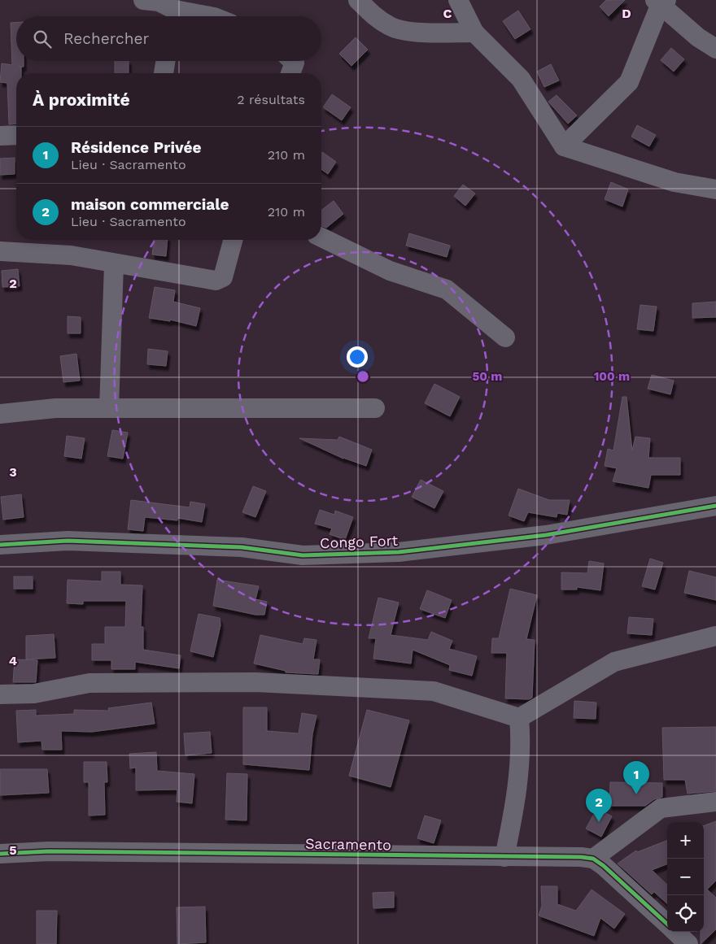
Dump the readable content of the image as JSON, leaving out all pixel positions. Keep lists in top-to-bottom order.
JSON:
{
  "streets": {
    "street": ["Congo Fort", "Sacramento"]
  },
  "page": {
    "search": "Rechercher",
    "heading": ["À proximité", "2 résultats"],
    "list": [
      {
        "mark": "1",
        "name": "Résidence Privée",
        "note": "Lieu · Sacramento",
        "value": "210 m"
      },
      {
        "mark": "2",
        "name": "maison commerciale",
        "note": "Lieu · Sacramento",
        "value": "210 m"
      }
    ],
    "pins": ["1", "2"],
    "map_buttons": ["+", "−"]
  },
  "grid": {
    "columns": ["C", "D"],
    "rows": [
      "2",
      "3",
      "4",
      "5"
    ]
  },
  "rings": ["50 m", "100 m"]
}
